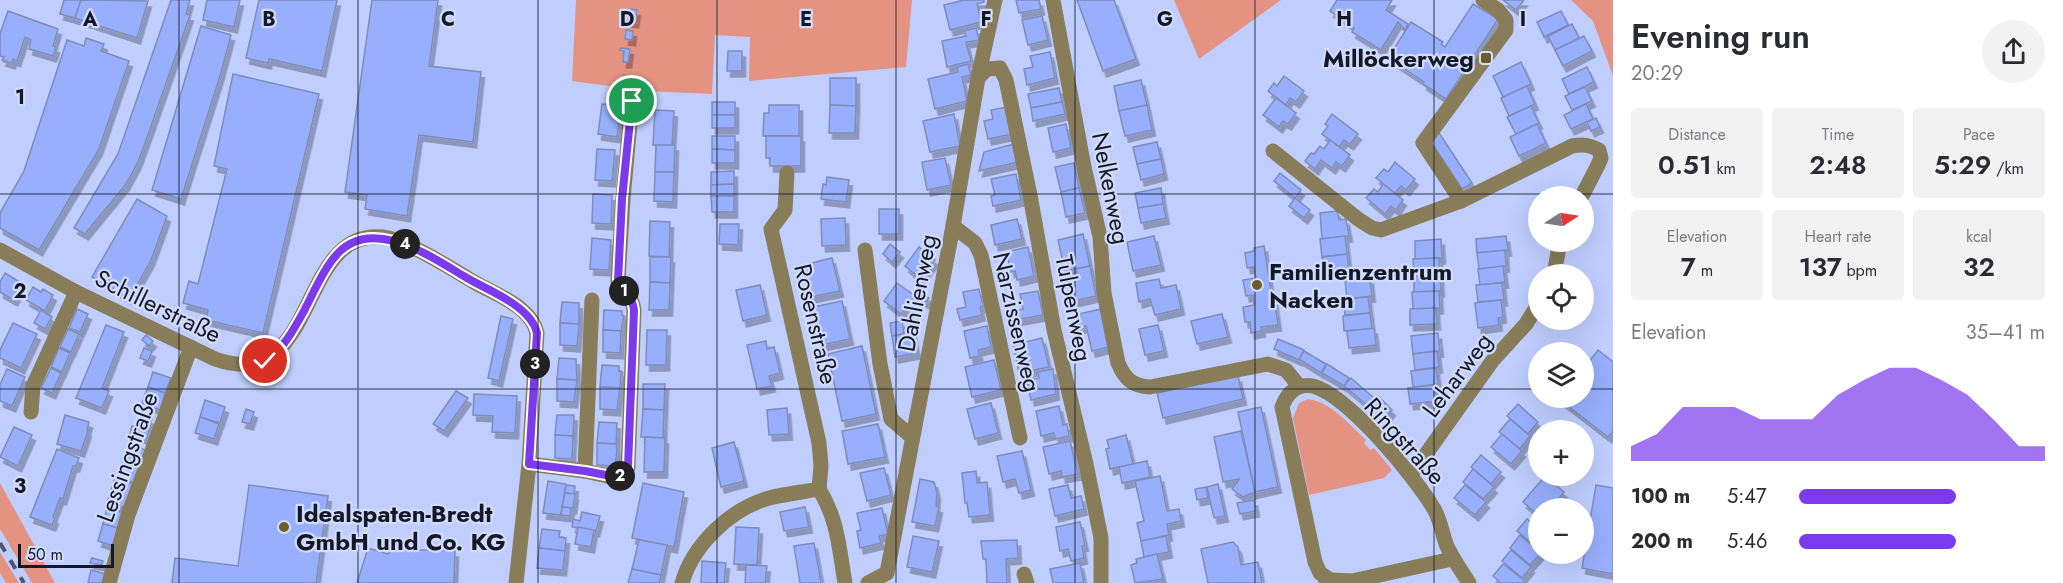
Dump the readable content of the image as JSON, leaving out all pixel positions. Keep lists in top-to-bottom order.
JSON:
{
  "streets": {
    "street": [
      "Nelkenweg",
      "Dahlienweg",
      "Schillerstraße",
      "Tulpenweg",
      "Narzissenweg",
      "Rosenstraße",
      "Leharweg",
      "Ringstraße",
      "Lessingstraße"
    ]
  },
  "crossings": [
    ["Nelkenweg", "Ringstraße"],
    ["Dahlienweg", "Tulpenweg"],
    ["Dahlienweg", "Narzissenweg"],
    ["Schillerstraße", "Lessingstraße"],
    ["Leharweg", "Ringstraße"]
  ],
  "places": {
    "transit": ["Millöckerweg"],
    "other": ["Familienzentrum Nacken", "Idealspaten-Bredt GmbH und Co. KG"]
  },
  "scale_bar": "50 m",
  "north": "right",
  "page": {
    "heading": ["Evening run", "20:29"],
    "stats": [
      ["Distance", "0.51 km"],
      ["Time", "2:48"],
      ["Pace", "5:29 /km"],
      ["Elevation", "7 m"],
      ["Heart rate", "137 bpm"],
      ["kcal", "32"]
    ],
    "map_buttons": ["+", "−"],
    "pins": [
      "4",
      "1",
      "3",
      "2"
    ],
    "chart": ["Elevation", "35–41 m"],
    "list": [
      {
        "name": "100 m",
        "note": "5:47"
      },
      {
        "name": "200 m",
        "note": "5:46"
      }
    ],
    "scale": "50 m"
  },
  "grid": {
    "columns": [
      "A",
      "B",
      "C",
      "D",
      "E",
      "F",
      "G",
      "H",
      "I"
    ],
    "rows": ["1", "2", "3"]
  }
}
